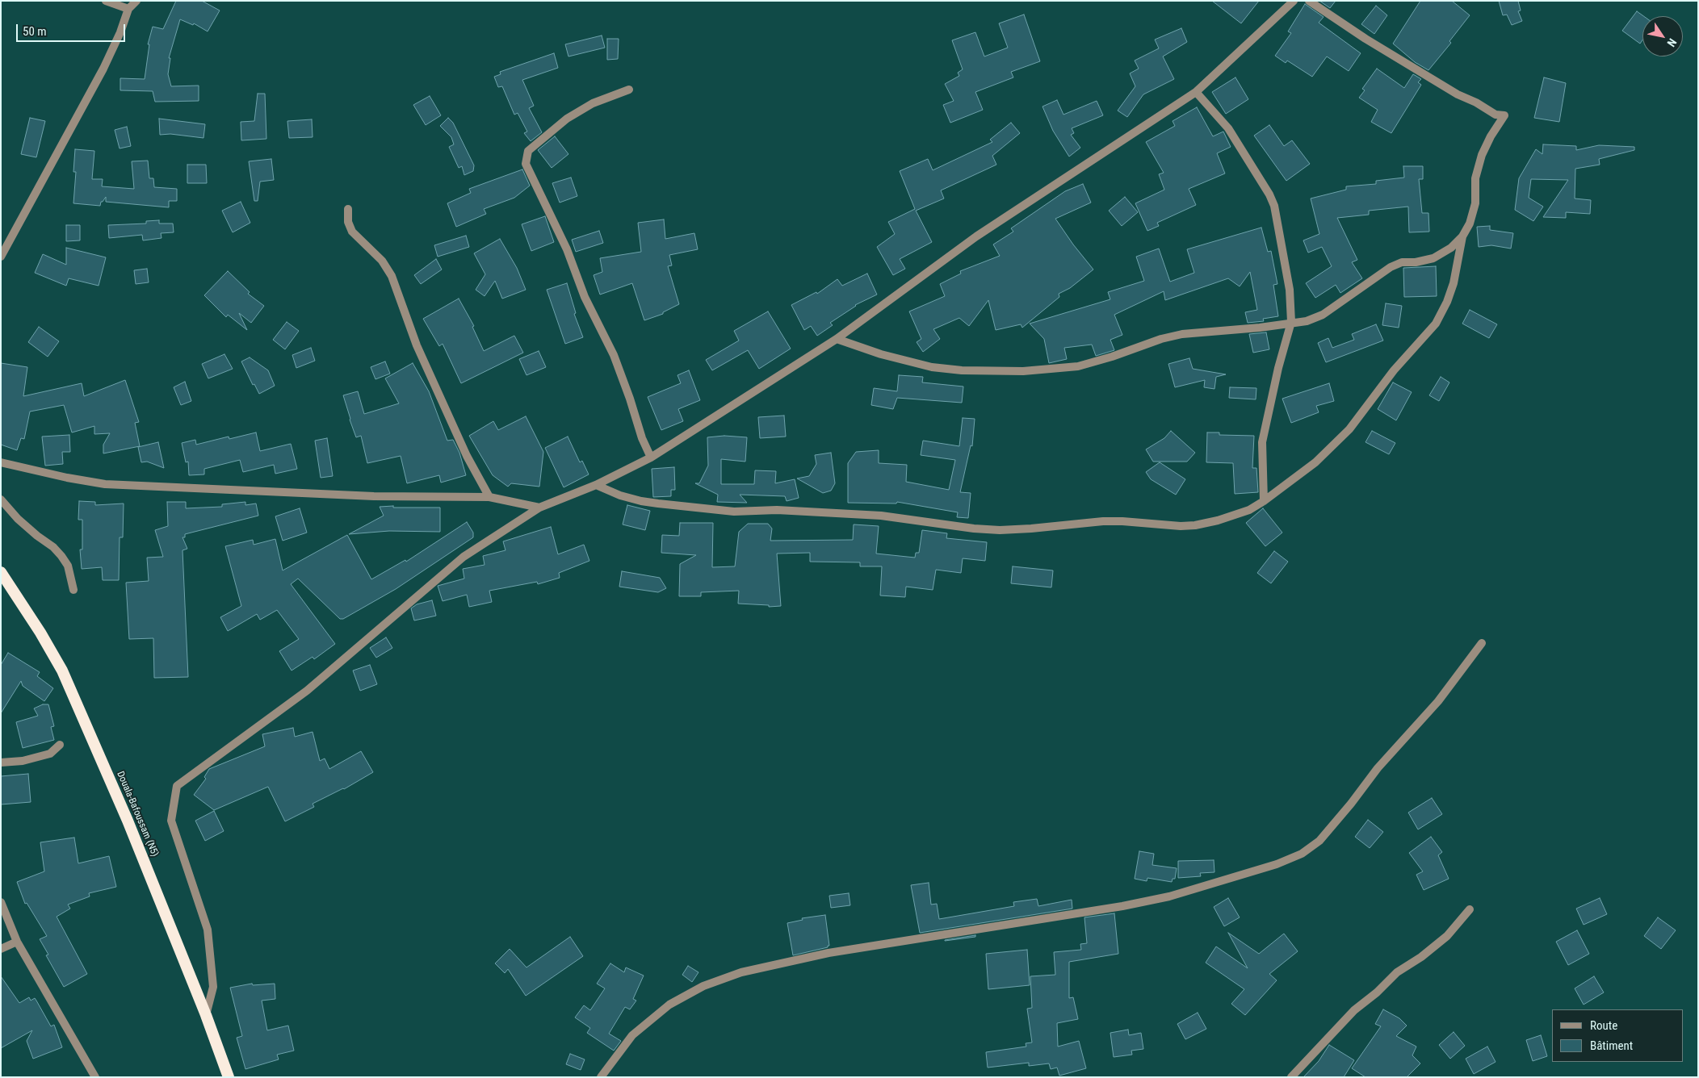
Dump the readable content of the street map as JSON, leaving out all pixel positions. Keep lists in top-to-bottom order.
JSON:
{
  "streets": {
    "highway": ["Douala-Bafoussam (N5)"]
  },
  "legend": ["Route", "Bâtiment"],
  "scale_bar": "50 m",
  "north": "bottom right"
}
